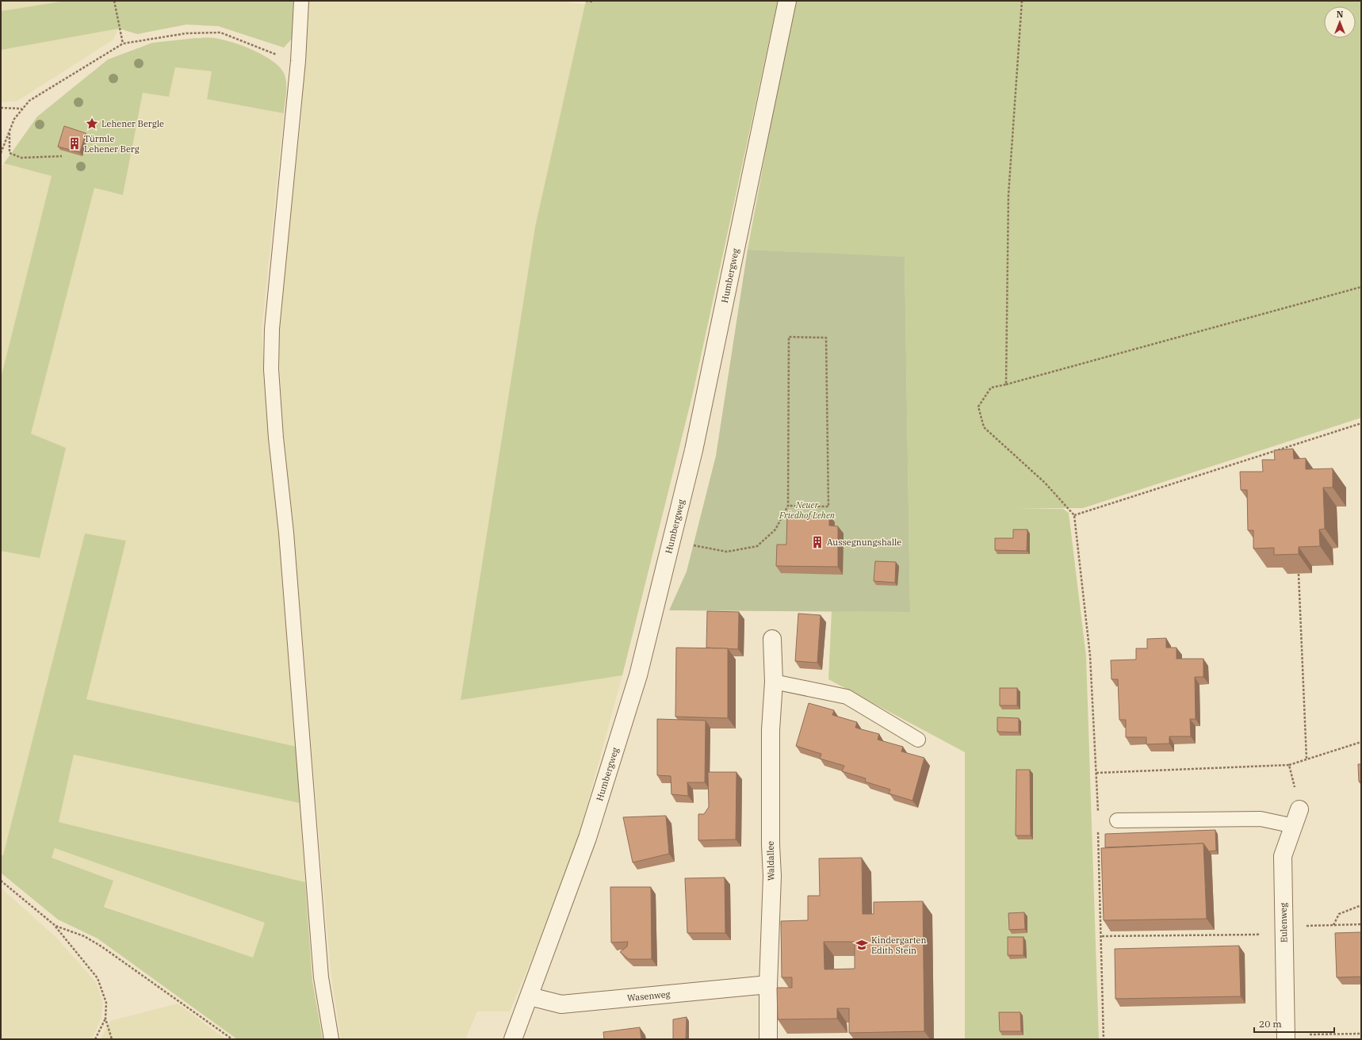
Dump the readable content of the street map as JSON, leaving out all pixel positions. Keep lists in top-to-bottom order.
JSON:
{
  "streets": {
    "street": [
      "Humbergweg",
      "Waldallee",
      "Eulenweg",
      "Wasenweg"
    ]
  },
  "crossings": [
    ["Humbergweg", "Wasenweg"],
    ["Waldallee", "Wasenweg"]
  ],
  "parks": ["Neuer Friedhof Lehen"],
  "places": {
    "place": ["Lehener Bergle"],
    "building": ["Türmle Lehener Berg", "Aussegnungshalle"],
    "school or university": ["Kindergarten Edith Stein"]
  },
  "scale_bar": "20 m",
  "north": "top"
}
